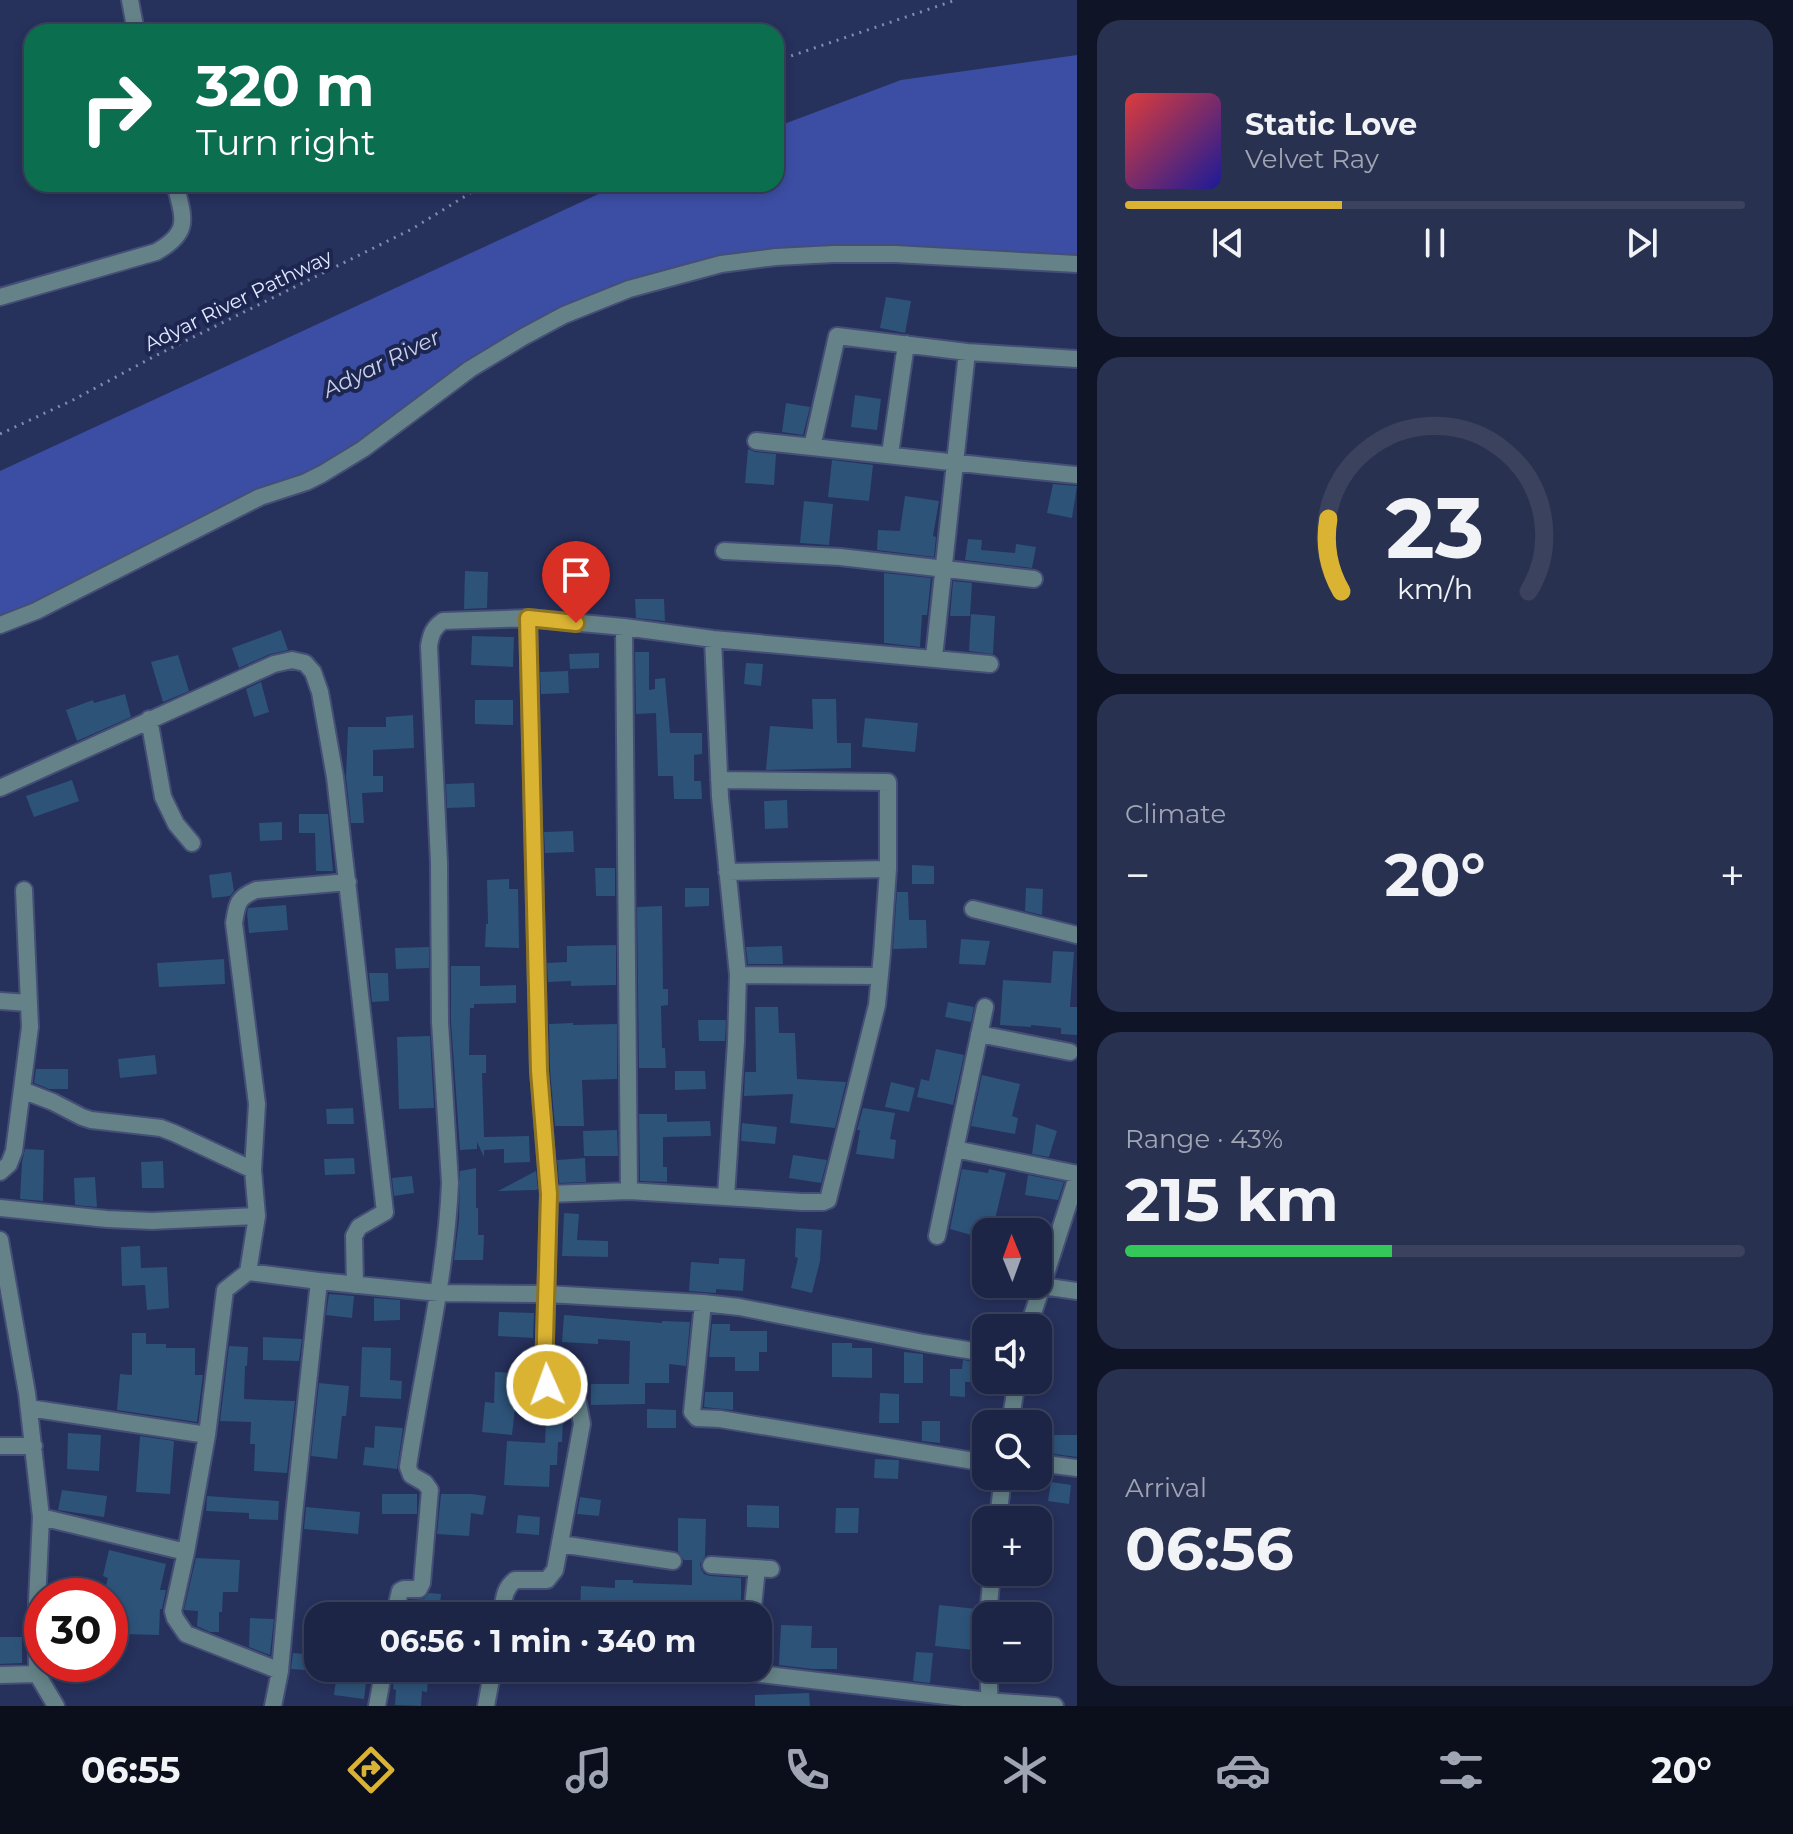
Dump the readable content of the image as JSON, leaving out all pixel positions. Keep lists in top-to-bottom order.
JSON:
{
  "streets": {
    "path": ["Adyar River Pathway"]
  },
  "water": ["Adyar River"],
  "north": "top",
  "page": {
    "turn": ["320 m", "Turn right"],
    "song": ["Static Love", "Velvet Ray"],
    "tile": [
      "Climate",
      ["Range · 43%", "215 km"],
      ["Arrival", "06:56"]
    ],
    "heat": ["−", "20°", "+"],
    "map_buttons": ["+", "−"],
    "limit": "30",
    "trip": "06:56 · 1 min · 340 m",
    "tabs": ["06:55", "20°"],
    "gauge": ["23", "km/h"]
  }
}
